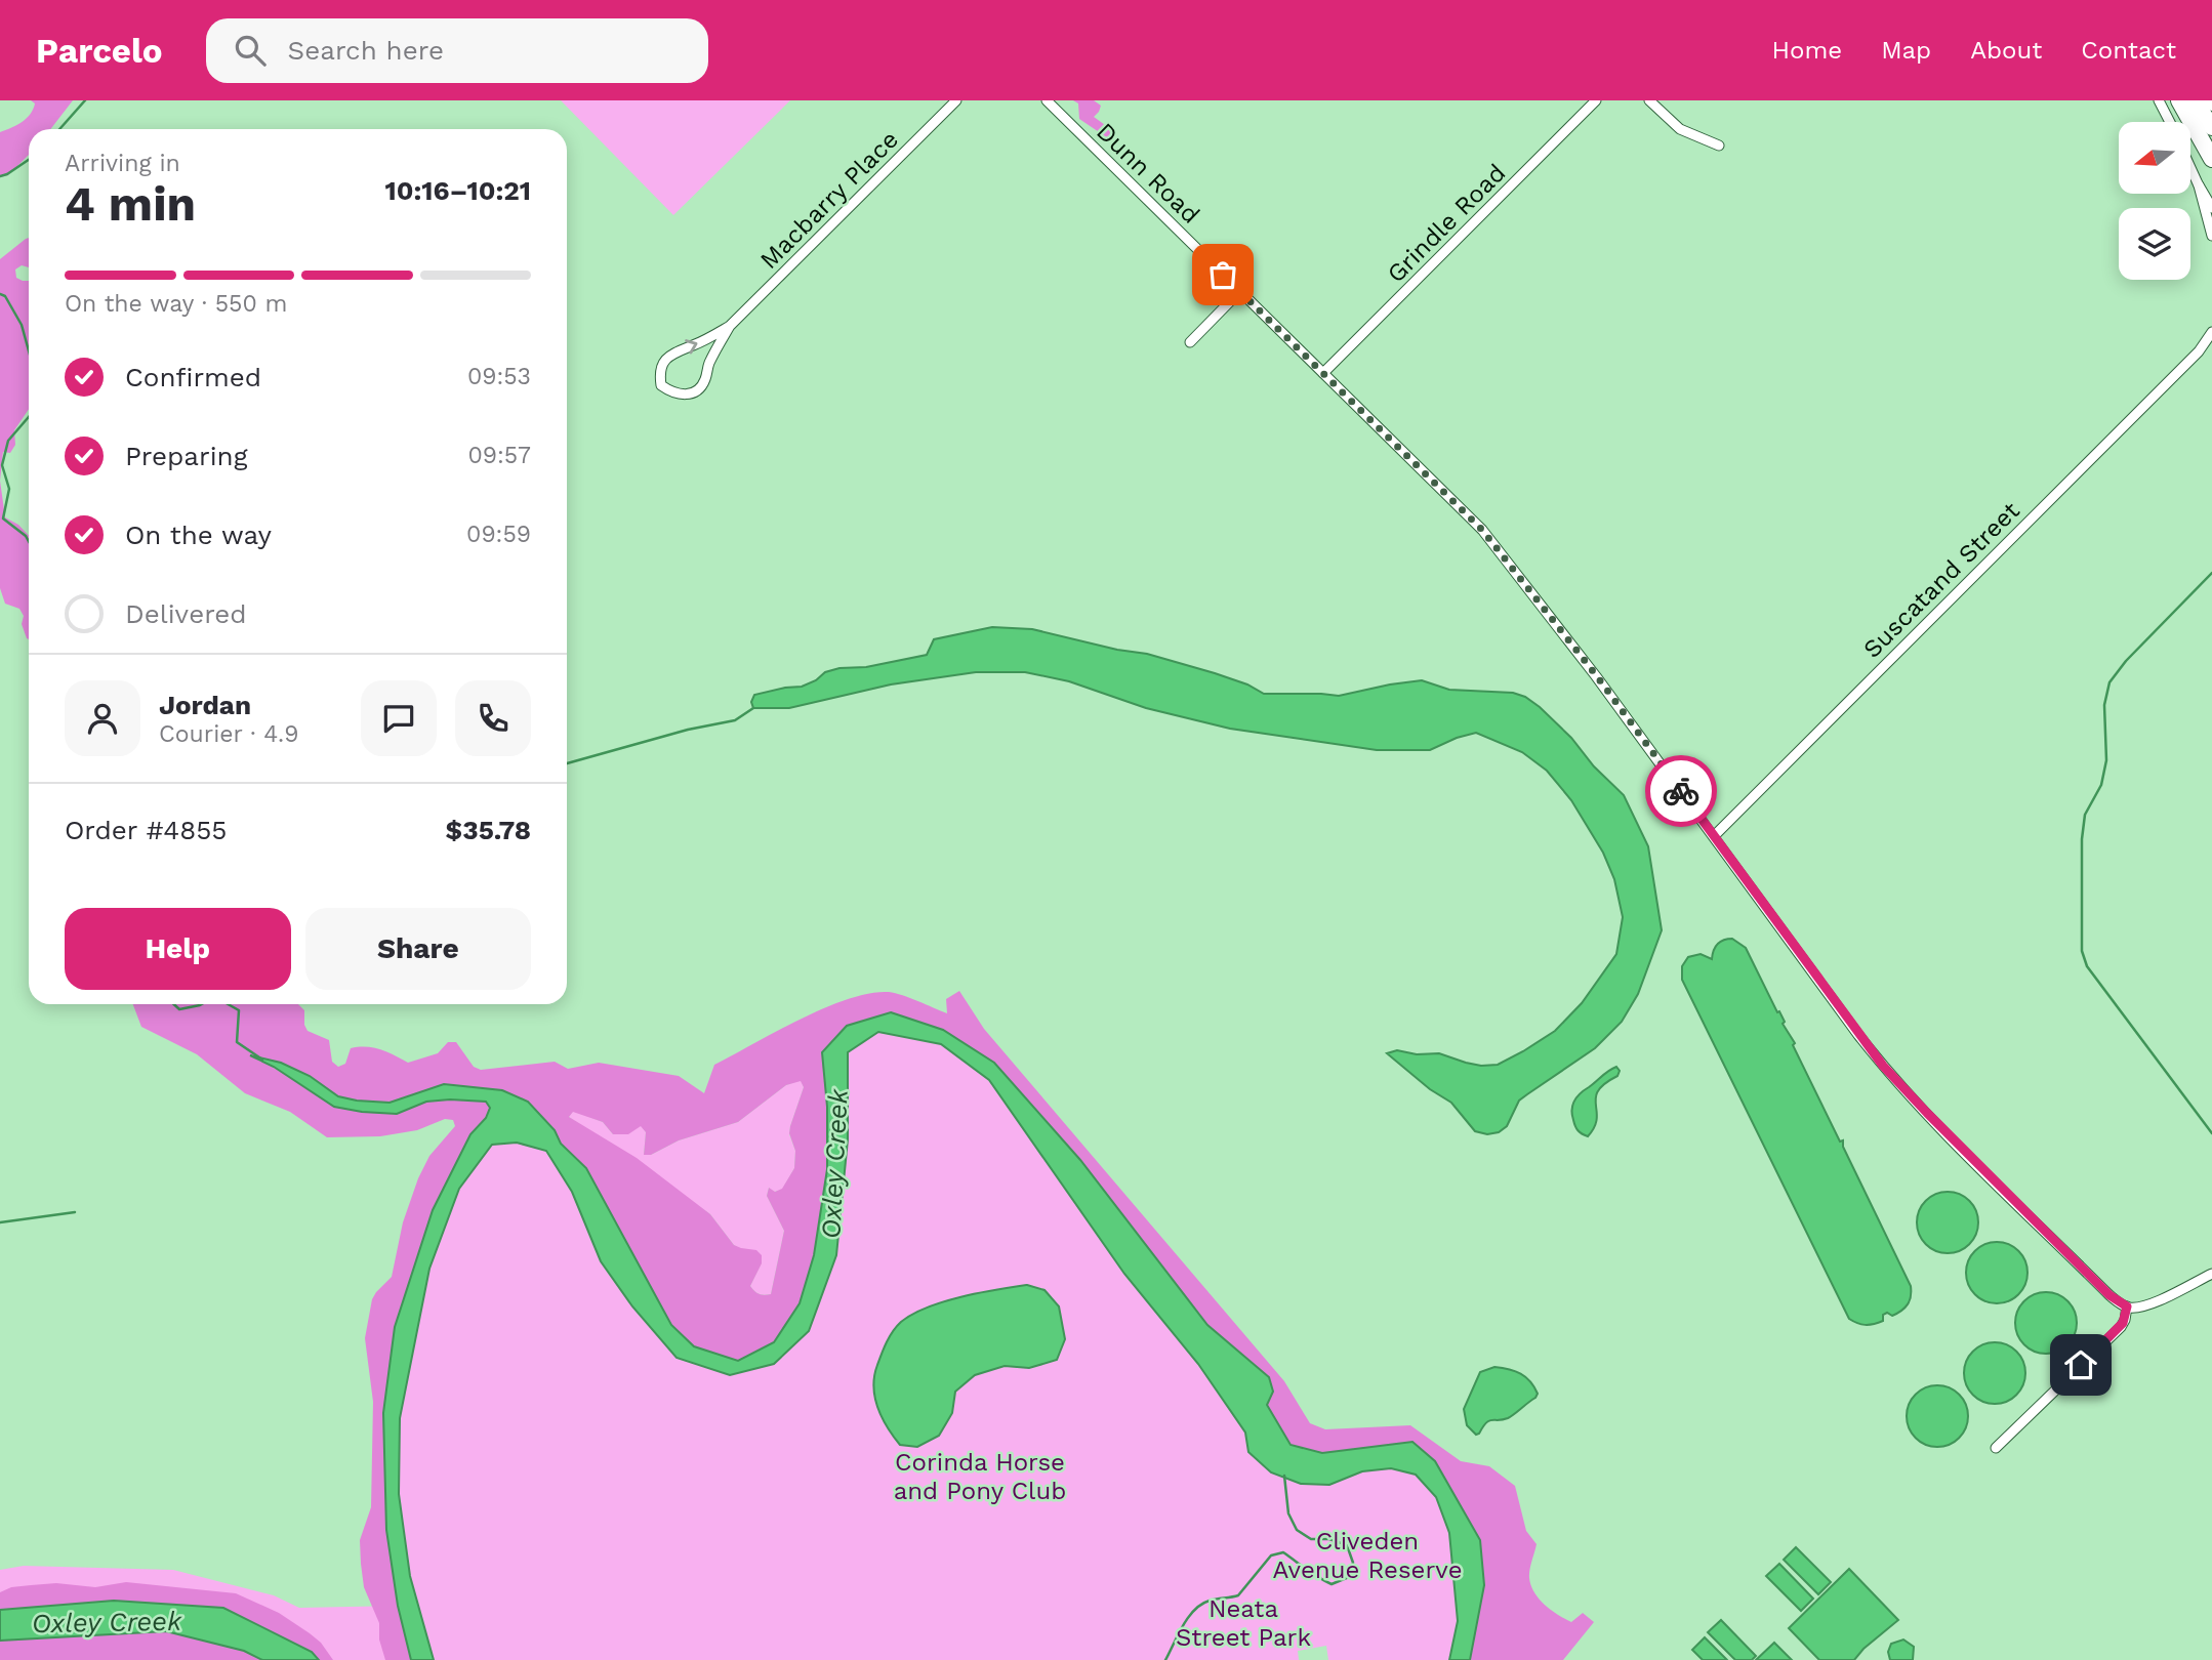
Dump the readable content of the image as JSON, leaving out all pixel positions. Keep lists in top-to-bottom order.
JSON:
{
  "streets": {
    "street": [
      "Dunn Road",
      "Macbarry Place",
      "Grindle Road",
      "Suscatand Street"
    ]
  },
  "crossings": [
    ["Dunn Road", "Grindle Road"],
    ["Dunn Road", "Suscatand Street"]
  ],
  "water": ["Oxley Creek"],
  "parks": ["Corinda Horse and Pony Club", "Cliveden Avenue Reserve", "Neata Street Park"],
  "north": "left",
  "page": {
    "header": "Parcelo",
    "search": "Search here",
    "nav": [
      "Home",
      "Map",
      "About",
      "Contact"
    ],
    "heading": ["4 min", "Arriving in", "10:16–10:21"],
    "panel": [
      "Jordan",
      "Courier · 4.9",
      "Order #4855",
      "$35.78"
    ],
    "bar": "On the way · 550 m",
    "list": [
      ["Confirmed", "09:53"],
      ["Preparing", "09:57"],
      ["On the way", "09:59"],
      "Delivered"
    ],
    "buttons": ["Help", "Share"]
  }
}
